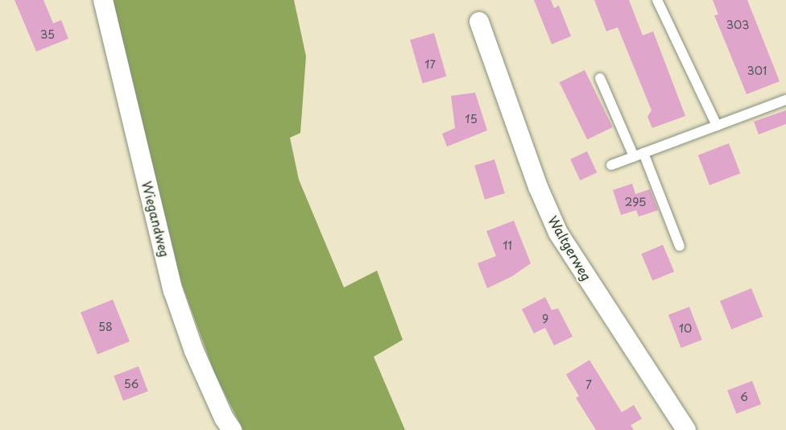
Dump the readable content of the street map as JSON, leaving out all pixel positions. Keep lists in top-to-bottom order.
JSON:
{
  "streets": {
    "street": ["Wiegandweg", "Waltgerweg"]
  },
  "house_numbers": [
    "303",
    "35",
    "17",
    "301",
    "15",
    "295",
    "11",
    "9",
    "58",
    "10",
    "56",
    "7",
    "6"
  ]
}
